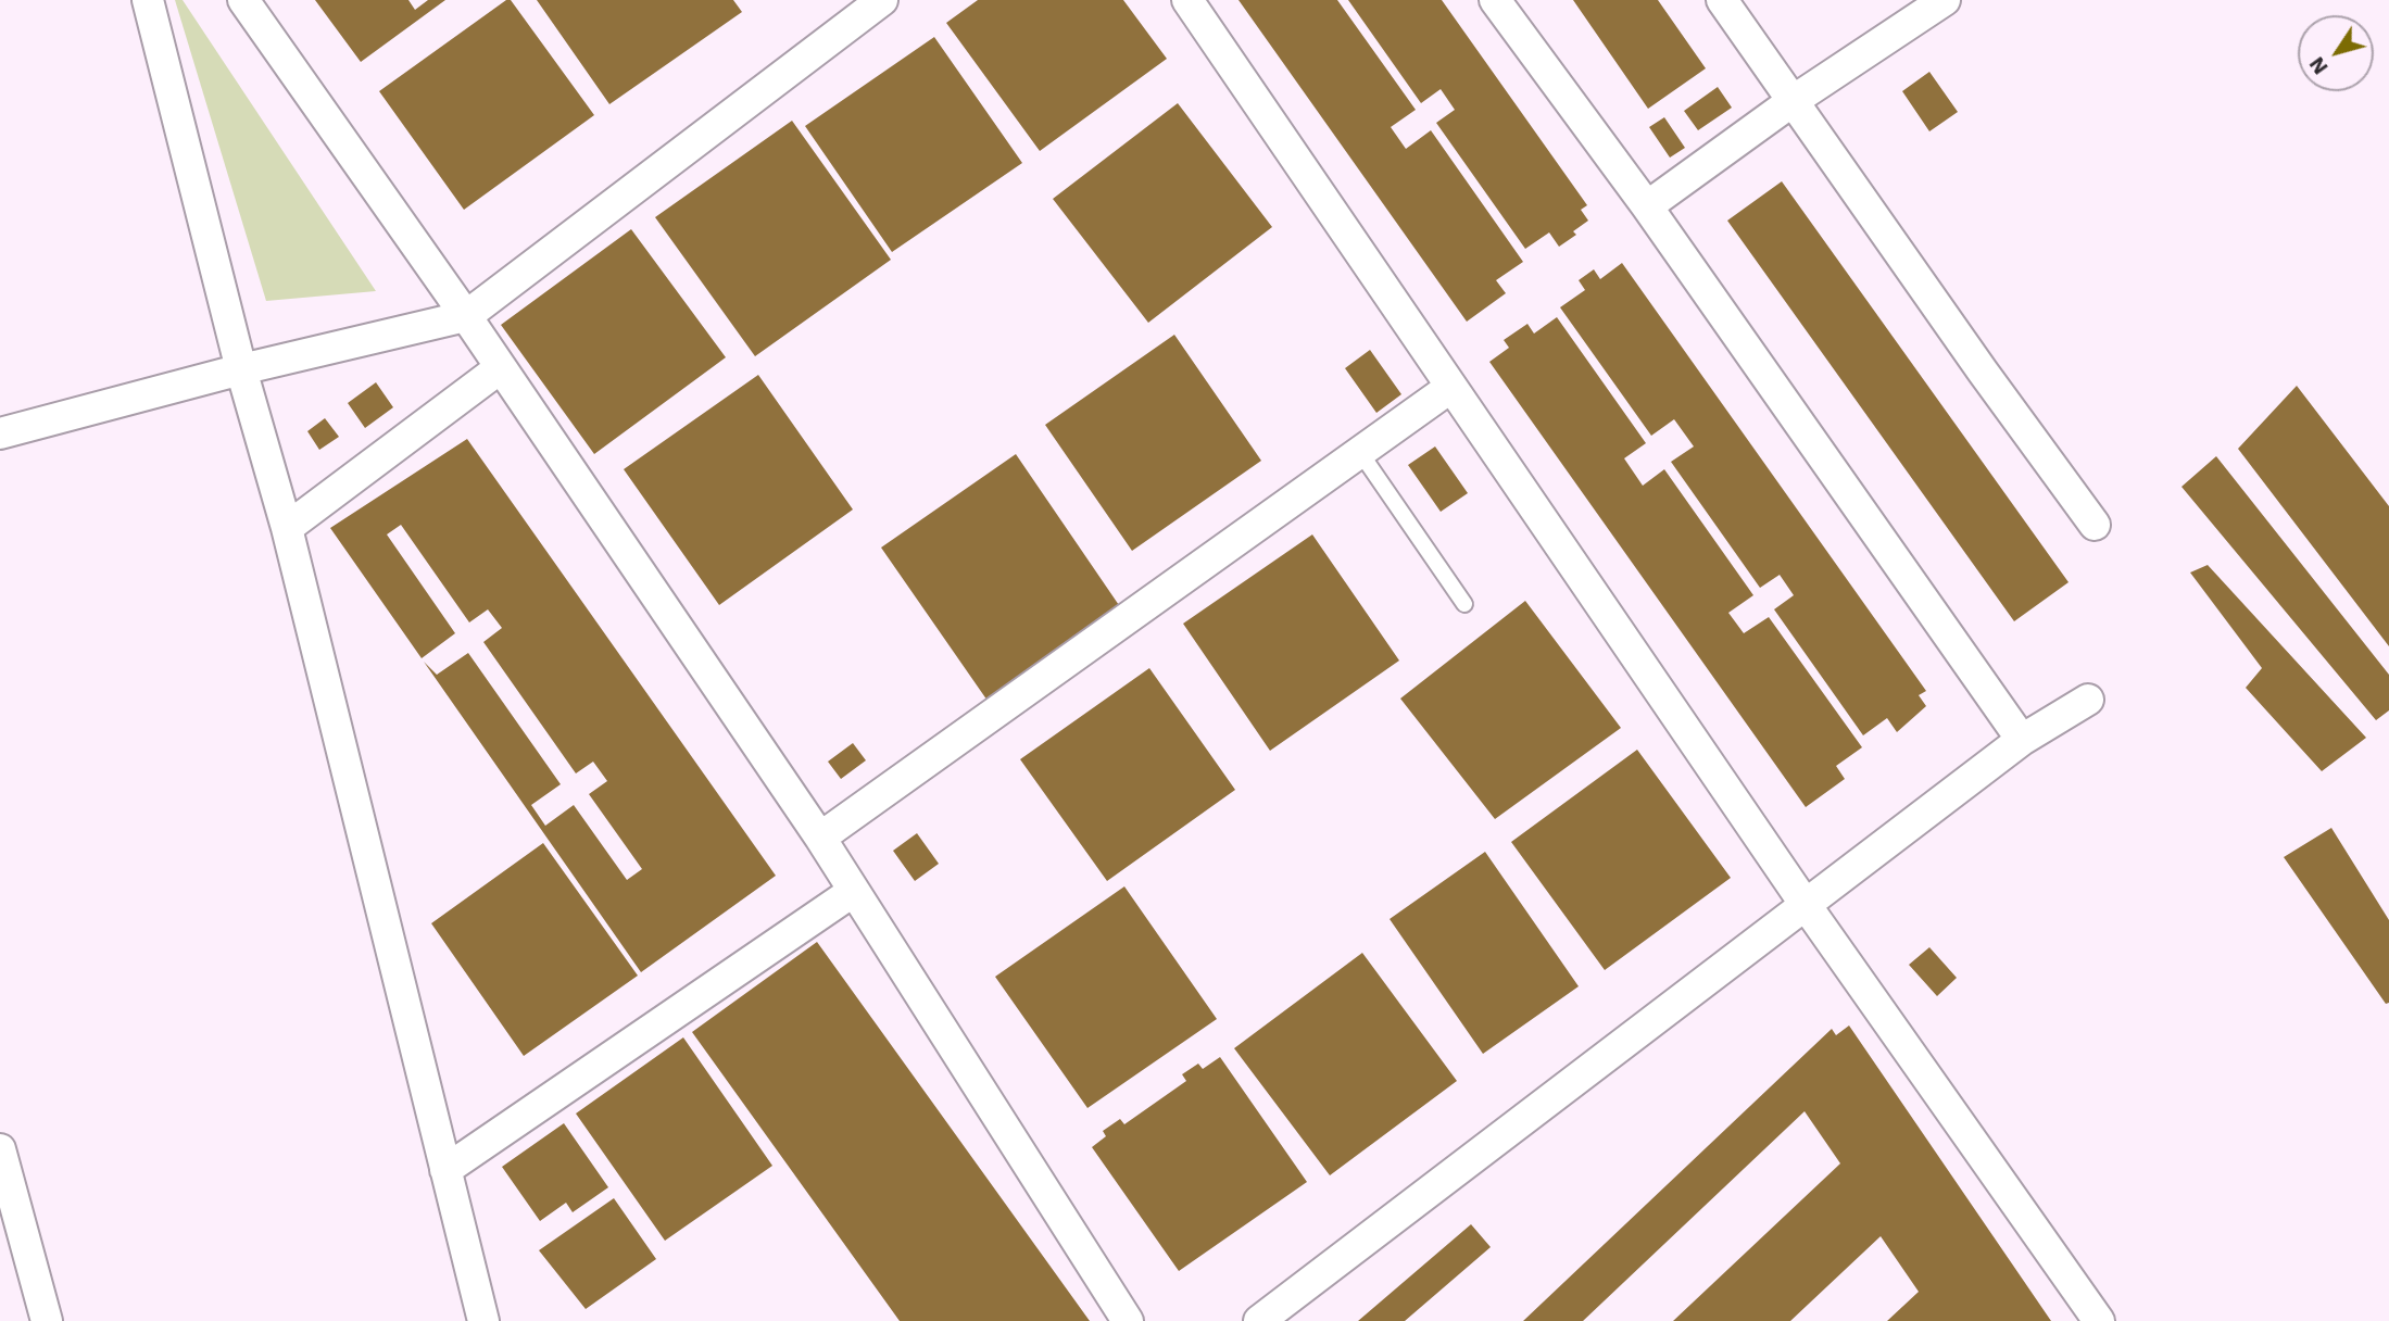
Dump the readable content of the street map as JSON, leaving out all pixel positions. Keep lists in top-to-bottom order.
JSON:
{
  "north": "bottom left"
}
